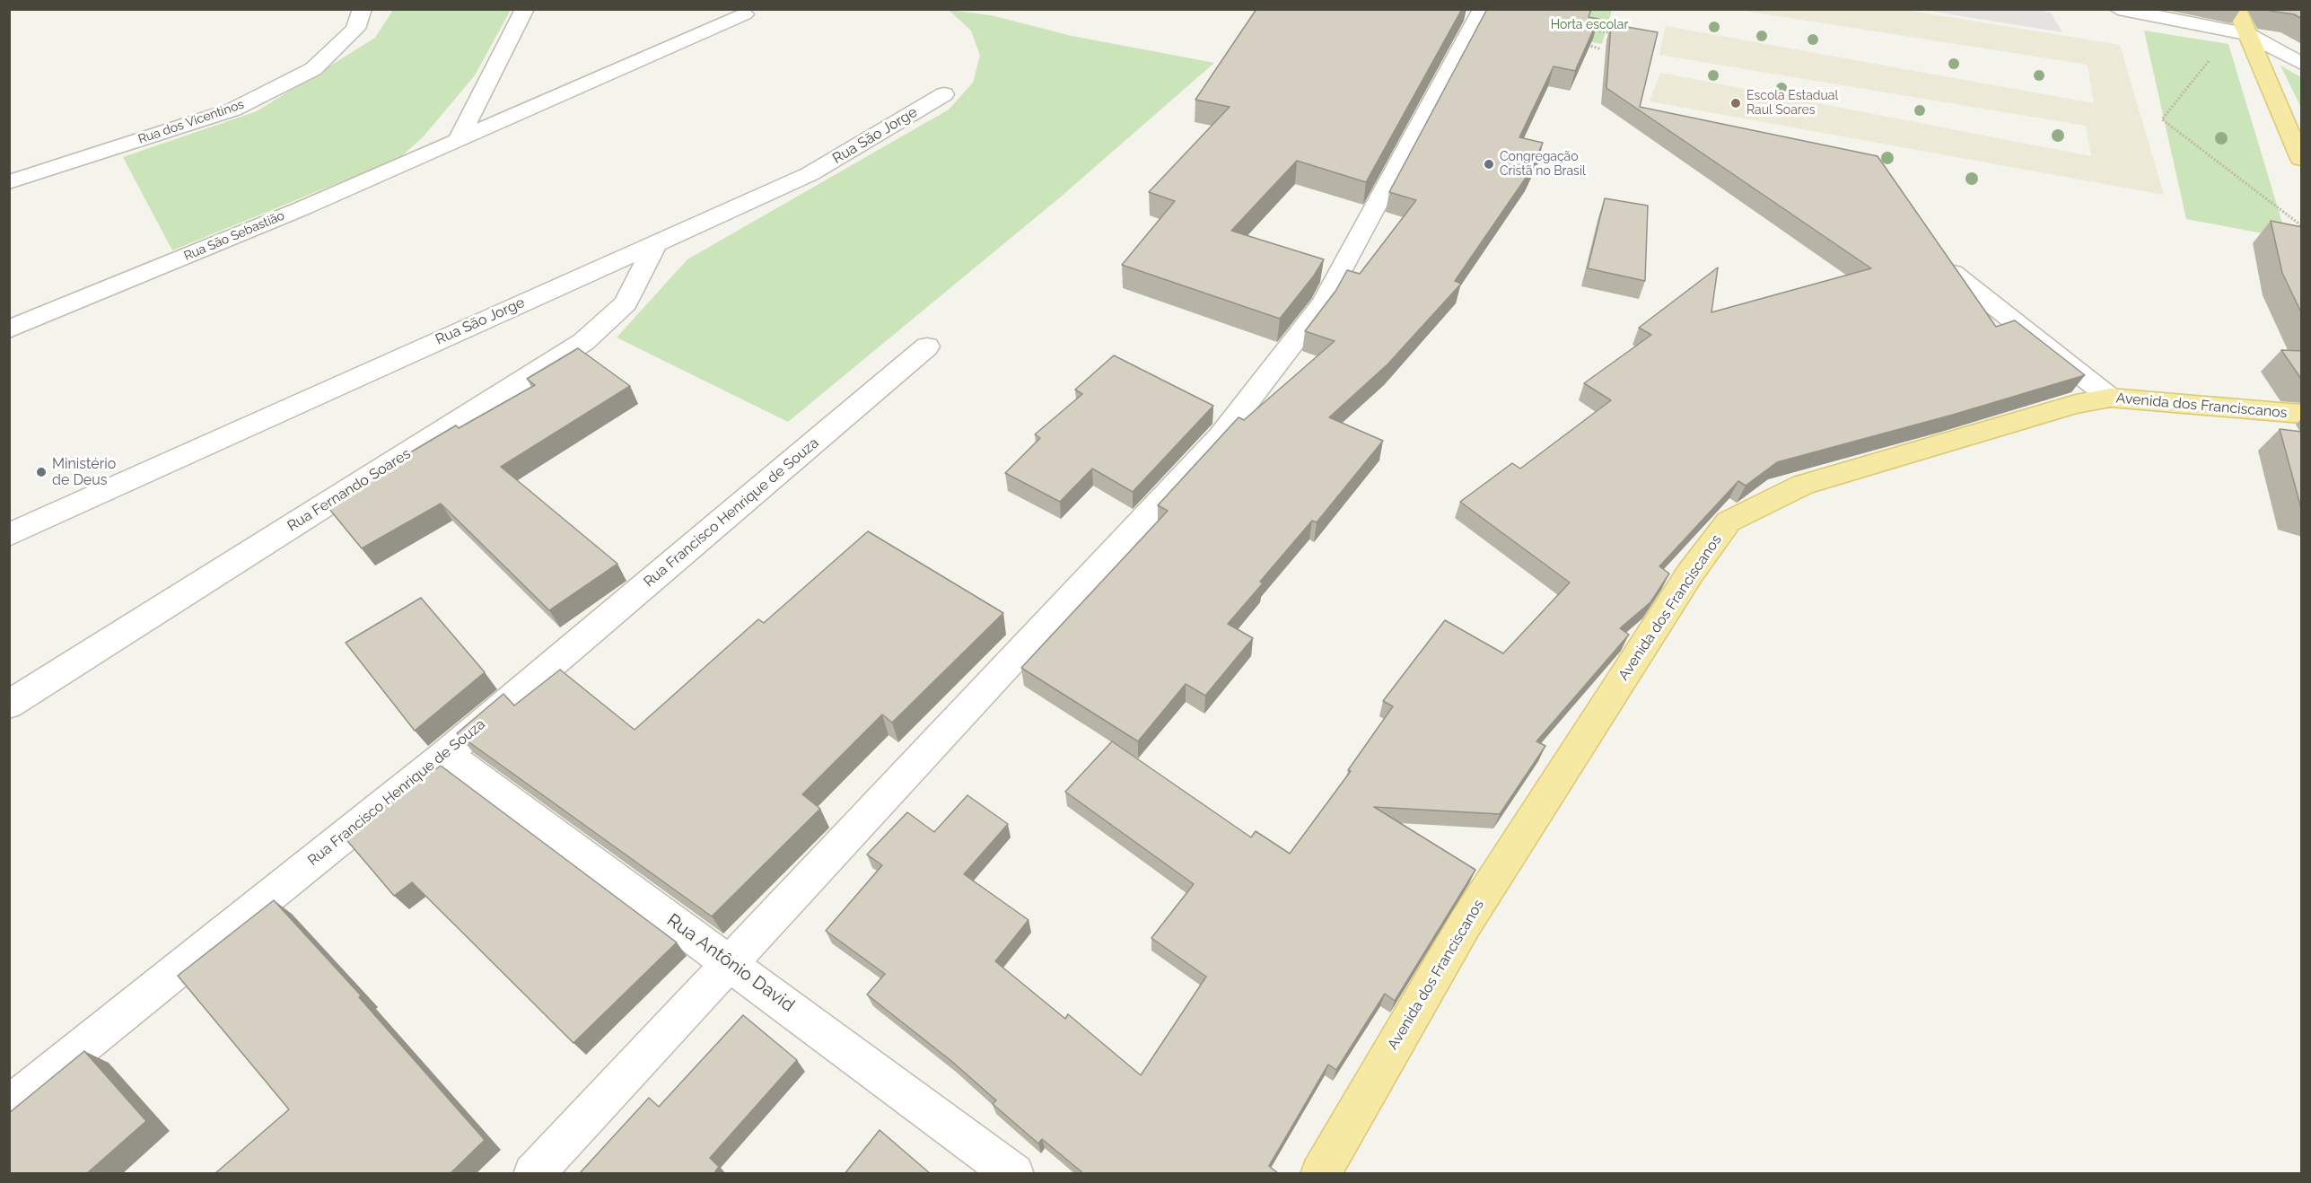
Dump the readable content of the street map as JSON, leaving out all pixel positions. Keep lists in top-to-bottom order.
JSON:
{
  "streets": {
    "main road": ["Avenida dos Franciscanos"],
    "street": [
      "Rua dos Vicentinos",
      "Rua São Jorge",
      "Rua São Sebastião",
      "Rua Fernando Soares",
      "Rua Francisco Henrique de Souza",
      "Rua Antônio David"
    ]
  },
  "crossings": [
    ["Rua São Jorge", "Rua Fernando Soares"],
    ["Rua Francisco Henrique de Souza", "Rua Antônio David"]
  ],
  "parks": ["Horta escolar"],
  "places": ["Escola Estadual Raul Soares", "Congregação Cristã no Brasil", "Ministério de Deus"]
}
